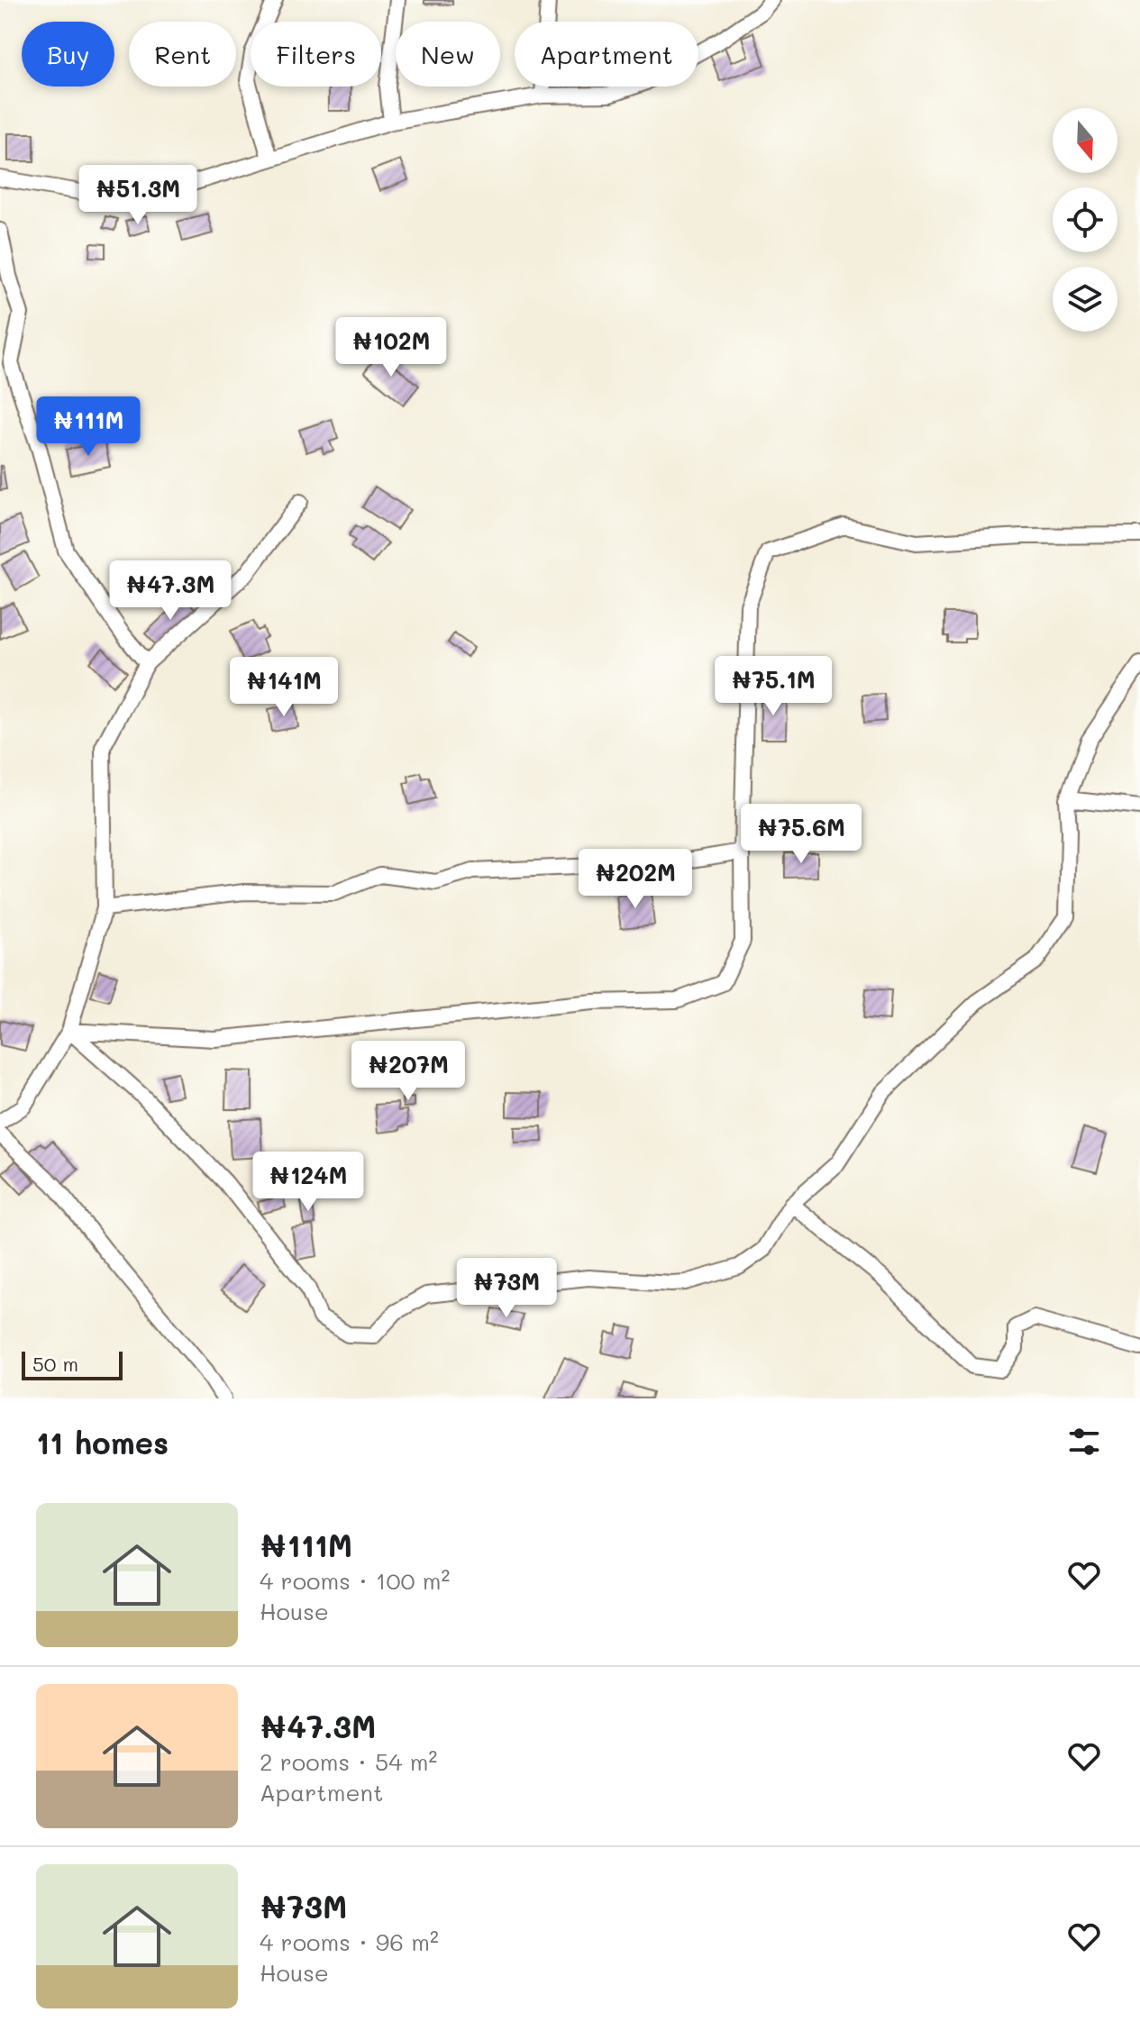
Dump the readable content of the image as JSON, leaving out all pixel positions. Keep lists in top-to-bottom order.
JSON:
{
  "scale_bar": "50 m",
  "north": "bottom",
  "page": {
    "chip": [
      "Buy",
      "Rent",
      "Filters",
      "New",
      "Apartment"
    ],
    "price": [
      "₦51.3M",
      "₦102M",
      "₦111M",
      "₦47.3M",
      "₦75.1M",
      "₦141M",
      "₦75.6M",
      "₦202M",
      "₦207M",
      "₦124M",
      "₦73M"
    ],
    "scale": "50 m",
    "heading": "11 homes",
    "list": [
      {
        "name": "₦111M",
        "note": "4 rooms · 100 m² · House"
      },
      {
        "name": "₦47.3M",
        "note": "2 rooms · 54 m² · Apartment"
      },
      {
        "name": "₦73M",
        "note": "4 rooms · 96 m² · House"
      }
    ]
  }
}
